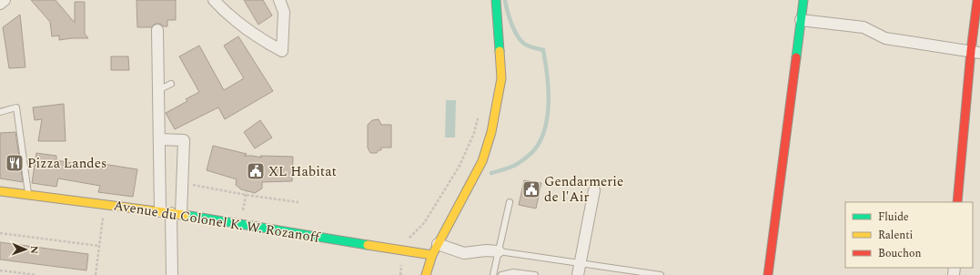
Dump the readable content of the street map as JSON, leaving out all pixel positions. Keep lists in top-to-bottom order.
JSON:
{
  "streets": {
    "street": ["Avenue du Colonel K. W. Rozanoff"]
  },
  "places": {
    "restaurant": ["Pizza Landes"],
    "public building": ["XL Habitat", "Gendarmerie de l'Air"]
  },
  "legend": ["Fluide", "Ralenti", "Bouchon"],
  "north": "right"
}
